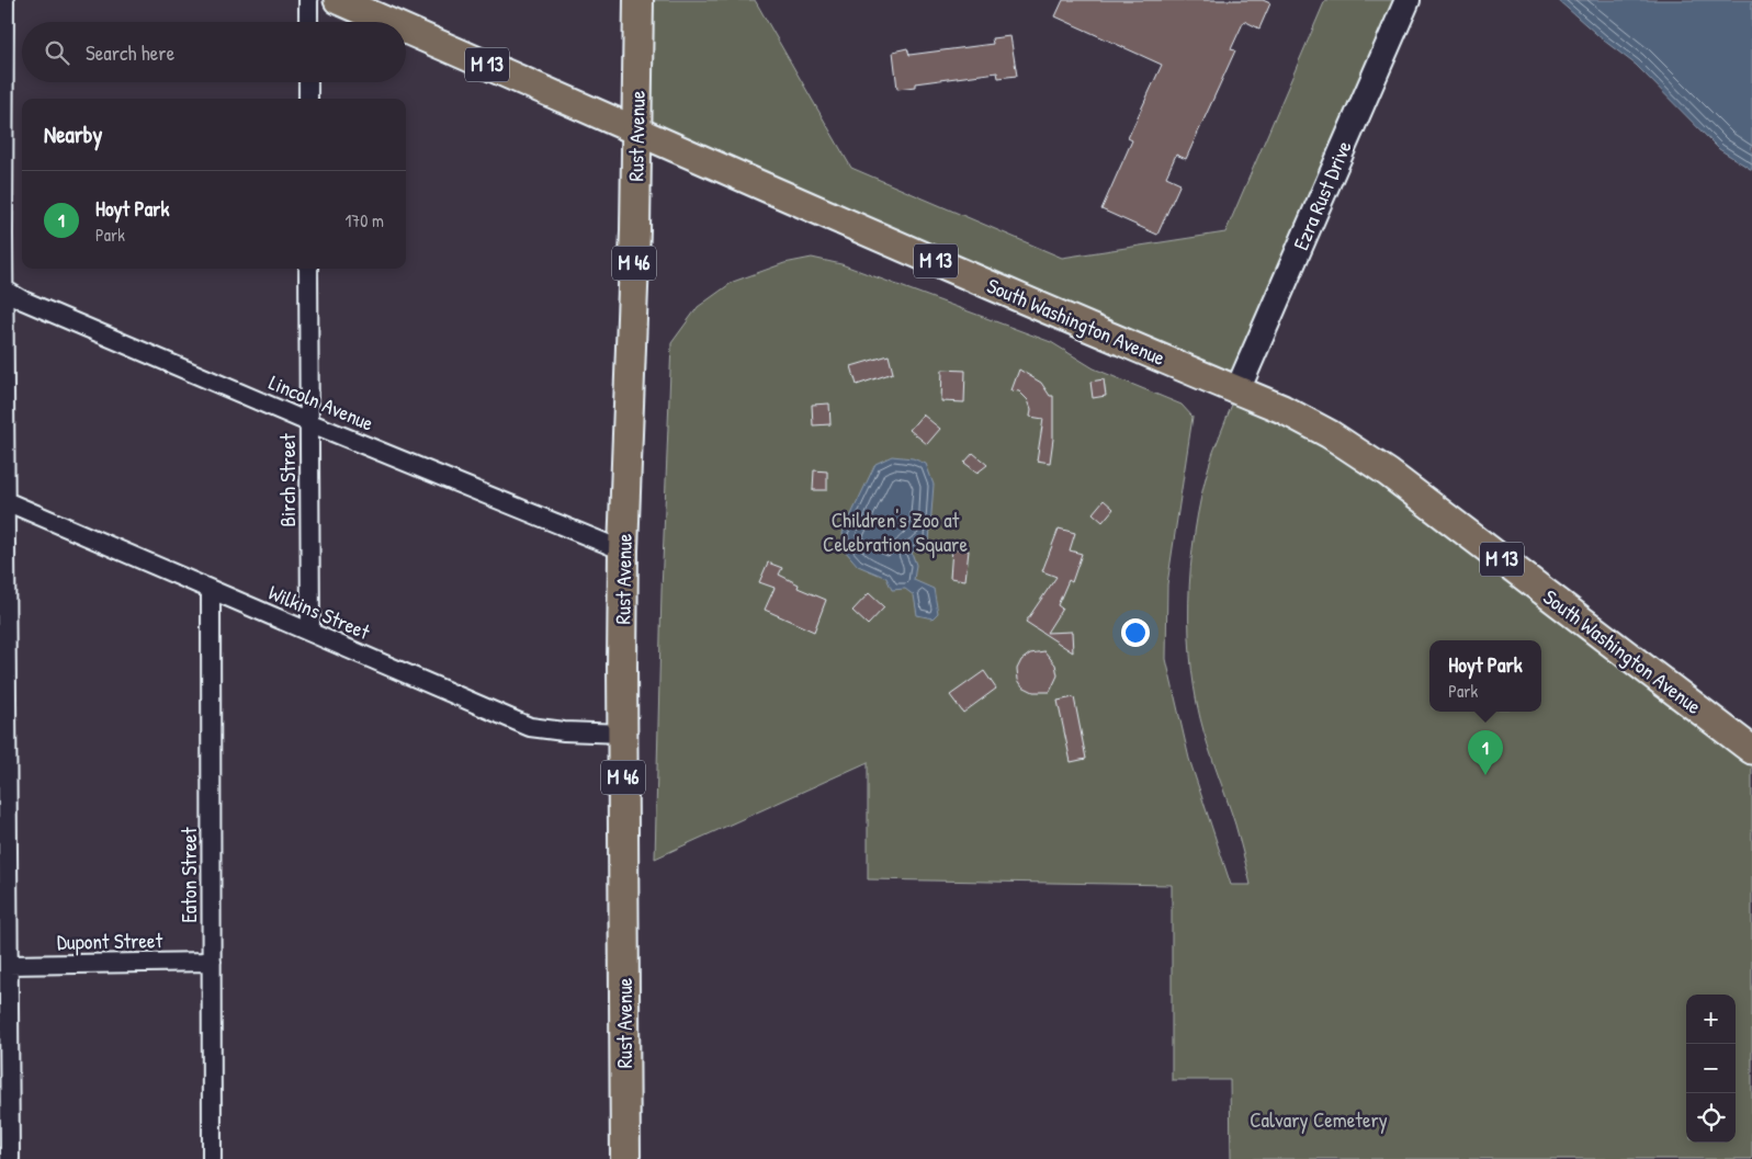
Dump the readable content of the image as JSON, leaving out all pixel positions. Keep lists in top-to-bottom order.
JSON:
{
  "streets": {
    "highway": ["Rust Avenue", "M 46"],
    "main road": ["M 13", "Ezra Rust Drive", "South Washington Avenue"],
    "street": [
      "Lincoln Avenue",
      "Birch Street",
      "Wilkins Street",
      "Eaton Street",
      "Dupont Street"
    ]
  },
  "crossings": [
    ["Rust Avenue", "South Washington Avenue"],
    ["Rust Avenue", "Lincoln Avenue"],
    ["Rust Avenue", "Wilkins Street"],
    ["Ezra Rust Drive", "South Washington Avenue"],
    ["Lincoln Avenue", "Birch Street"],
    ["Birch Street", "Wilkins Street"],
    ["Wilkins Street", "Eaton Street"],
    ["Eaton Street", "Dupont Street"]
  ],
  "parks": ["Children's Zoo at Celebration Square", "Calvary Cemetery"],
  "page": {
    "search": "Search here",
    "heading": "Nearby",
    "list": [
      {
        "mark": "1",
        "name": "Hoyt Park",
        "note": "Park",
        "value": "170 m"
      }
    ],
    "popup": ["Hoyt Park", "Park"],
    "pins": "1",
    "map_buttons": ["+", "−"]
  }
}
